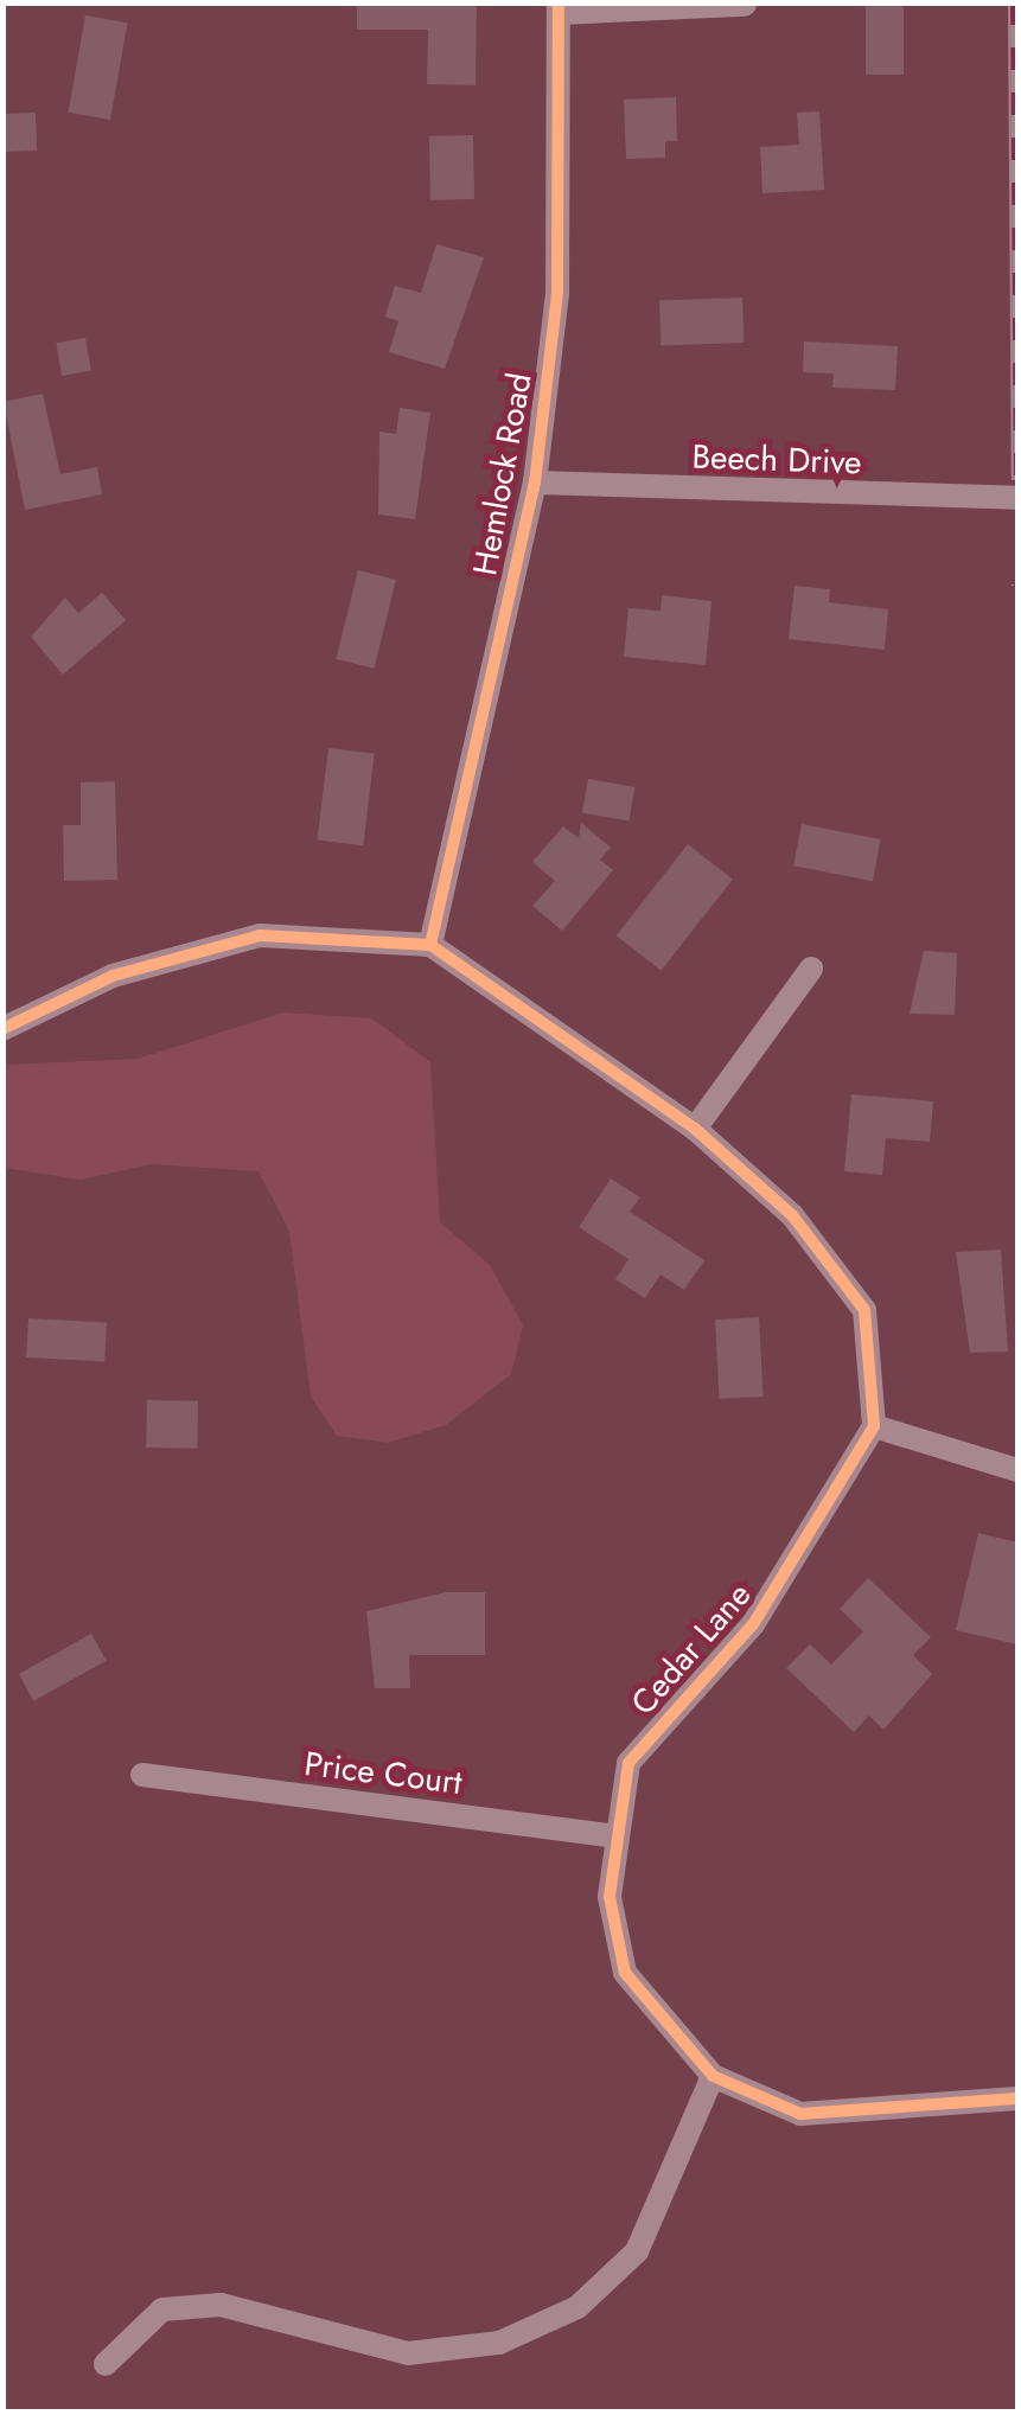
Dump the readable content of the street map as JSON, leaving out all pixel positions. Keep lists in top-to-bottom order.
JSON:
{
  "streets": {
    "street": [
      "Beech Drive",
      "Hemlock Road",
      "Cedar Lane",
      "Price Court"
    ]
  },
  "crossings": [
    ["Beech Drive", "Hemlock Road"],
    ["Cedar Lane", "Price Court"]
  ]
}
